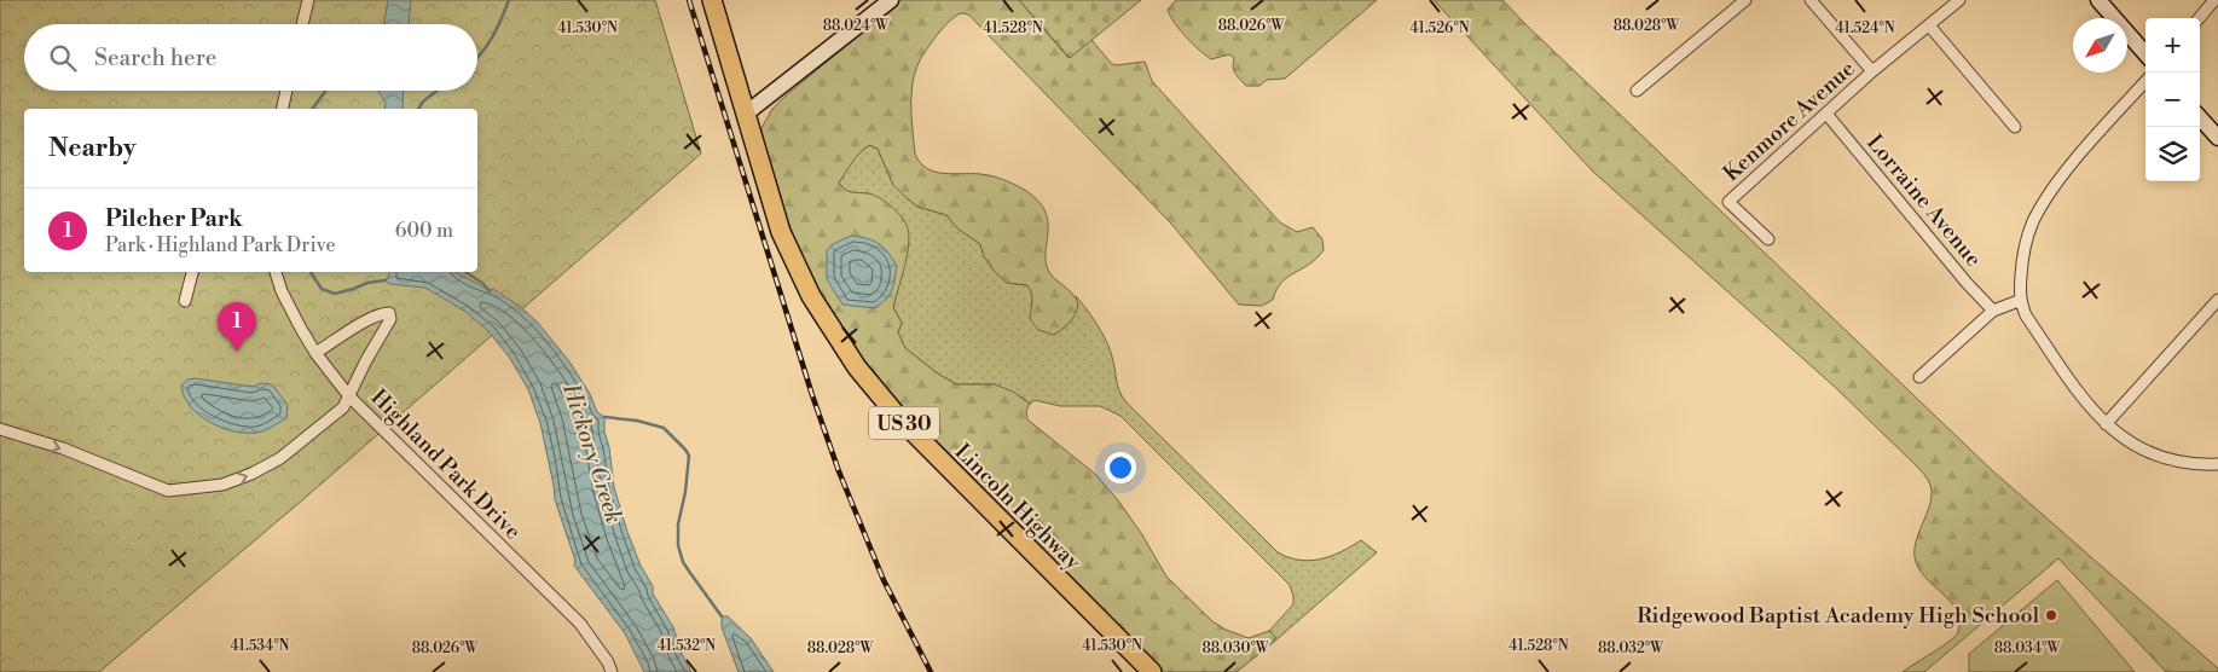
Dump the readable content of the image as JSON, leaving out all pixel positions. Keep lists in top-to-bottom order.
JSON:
{
  "streets": {
    "main road": ["US 30", "Lincoln Highway"],
    "street": ["Kenmore Avenue", "Lorraine Avenue", "Highland Park Drive"]
  },
  "crossings": [
    ["Kenmore Avenue", "Lorraine Avenue"]
  ],
  "water": ["Hickory Creek"],
  "places": ["Ridgewood Baptist Academy High School"],
  "north": "bottom left",
  "page": {
    "map_buttons": ["+", "−"],
    "search": "Search here",
    "heading": "Nearby",
    "list": [
      {
        "mark": "1",
        "name": "Pilcher Park",
        "note": "Park · Highland Park Drive",
        "value": "600 m"
      }
    ],
    "pins": "1"
  },
  "coordinates": [
    "88.024°W",
    "88.026°W",
    "88.028°W",
    "41.524°N",
    "41.530°N",
    "41.528°N",
    "41.526°N",
    "41.534°N",
    "41.532°N",
    "88.030°W",
    "88.032°W",
    "88.034°W"
  ]
}
